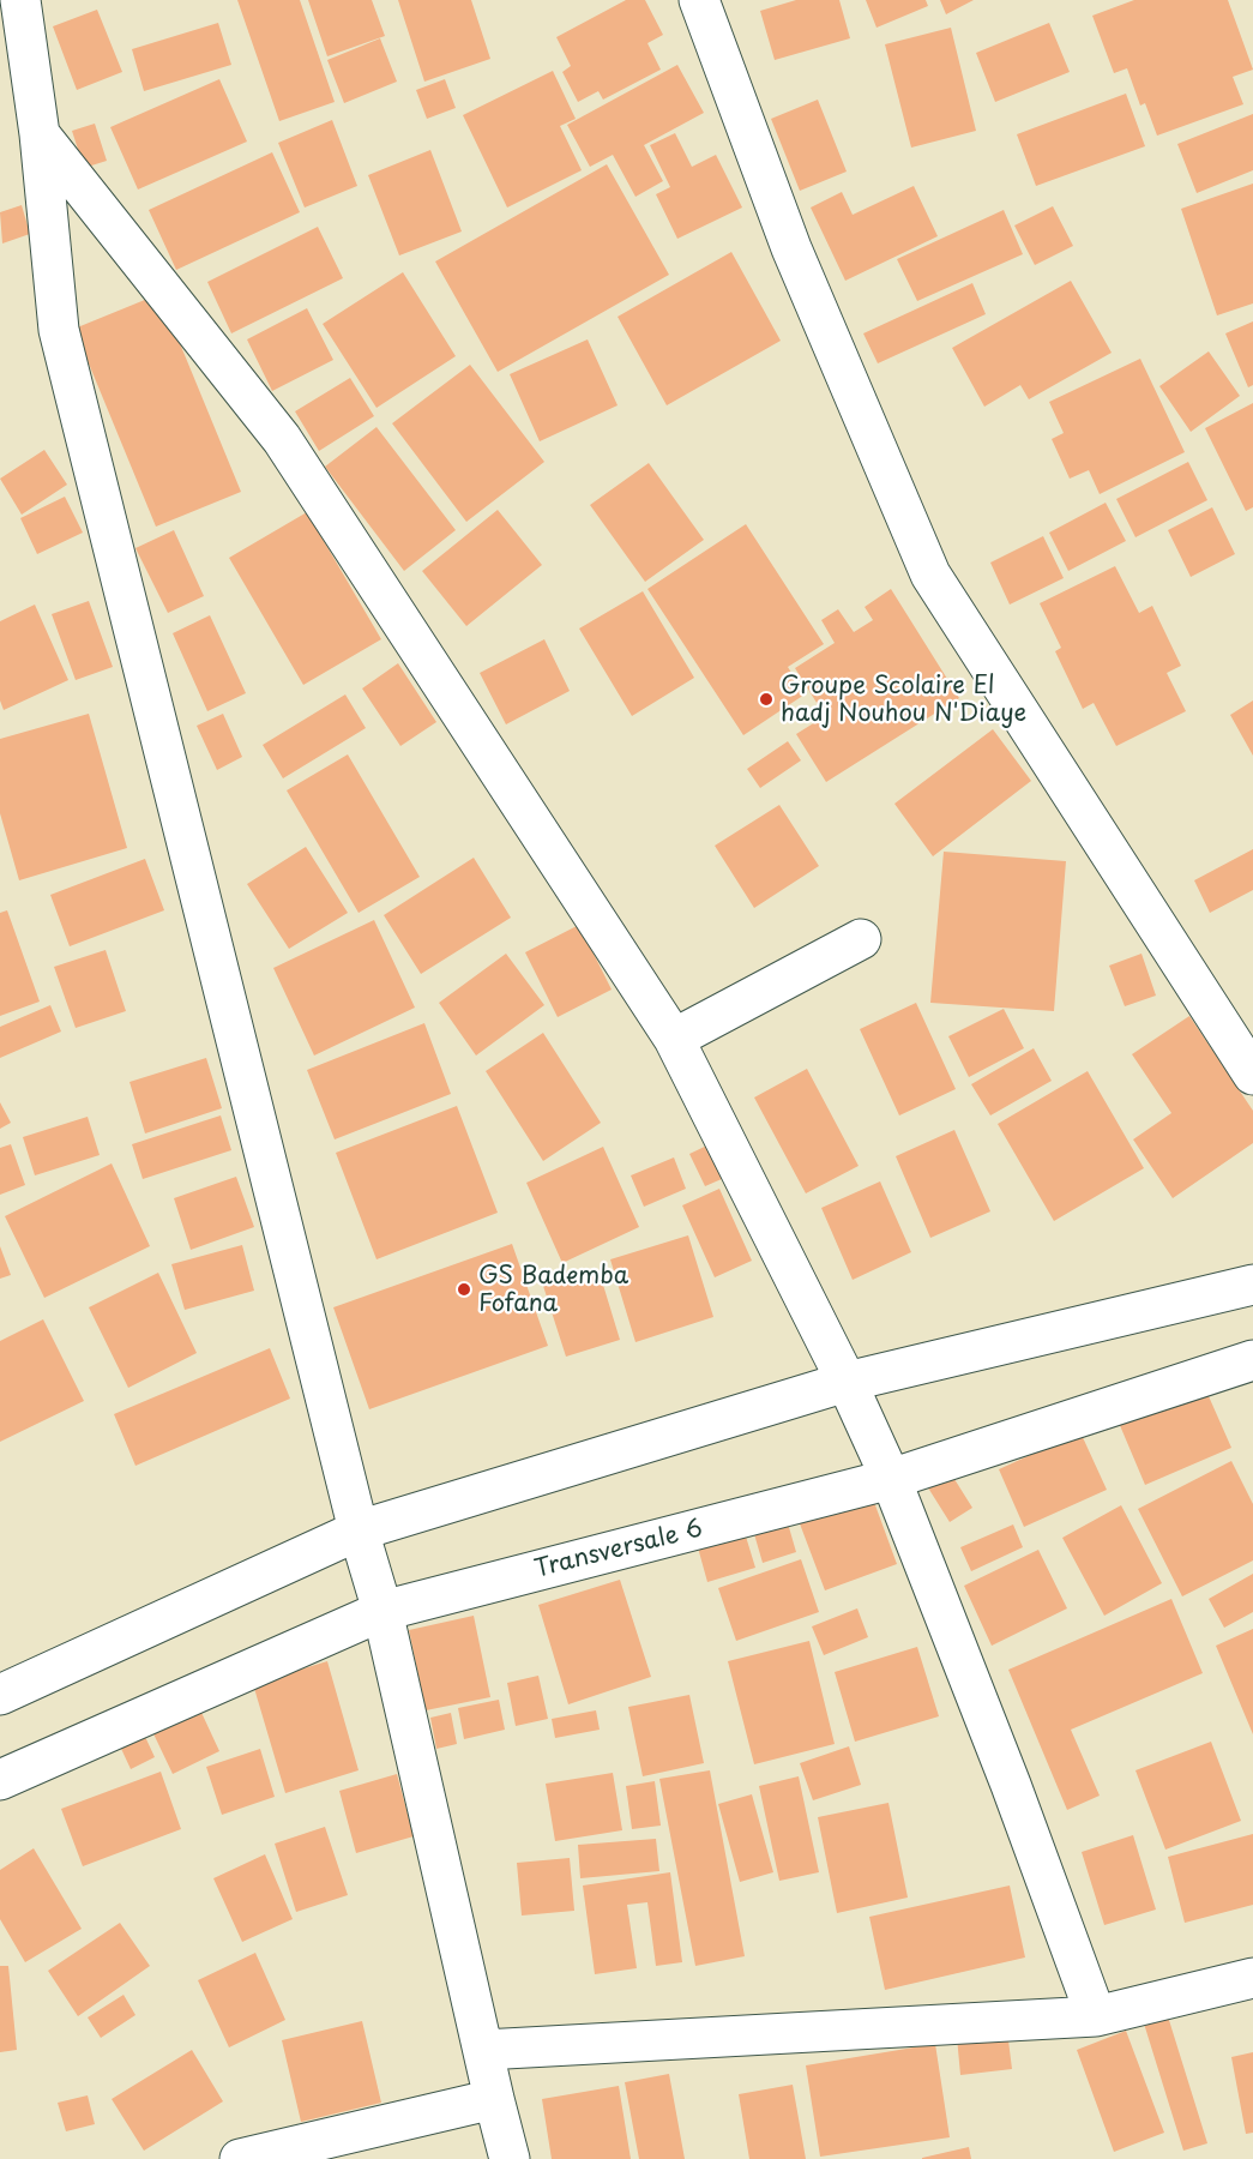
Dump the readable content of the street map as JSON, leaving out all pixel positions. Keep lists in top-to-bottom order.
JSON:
{
  "streets": {
    "street": ["Transversale 6"]
  },
  "places": ["Groupe Scolaire El hadj Nouhou N'Diaye", "GS Bademba Fofana"]
}
